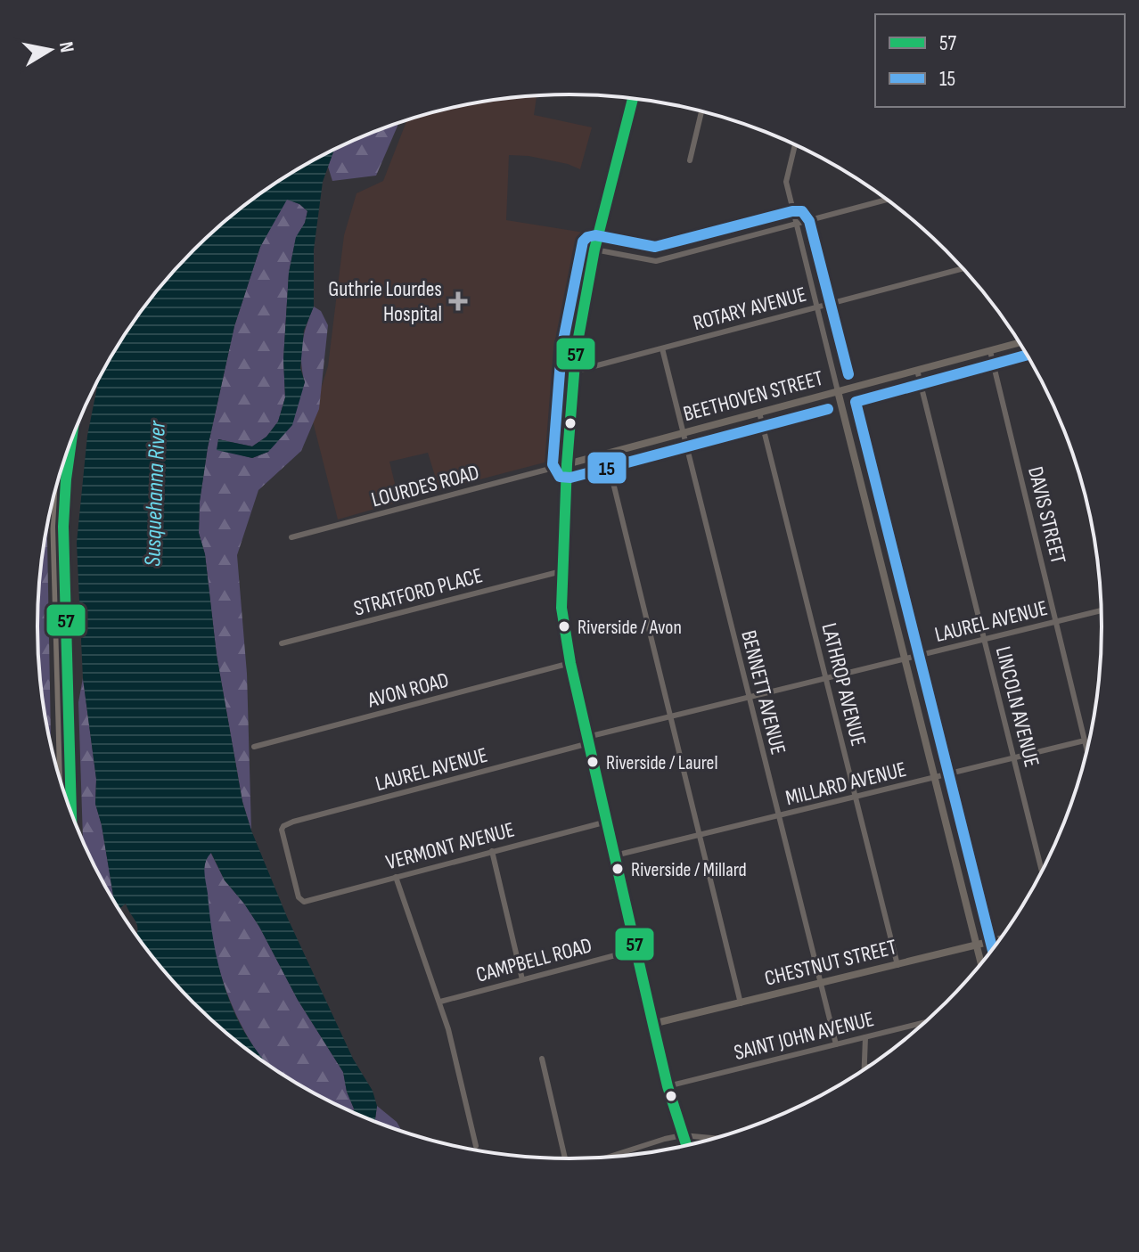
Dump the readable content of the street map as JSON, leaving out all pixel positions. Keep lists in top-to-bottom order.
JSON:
{
  "streets": {
    "street": [
      "ROTARY AVENUE",
      "BEETHOVEN STREET",
      "LOURDES ROAD",
      "DAVIS STREET",
      "STRATFORD PLACE",
      "LAUREL AVENUE",
      "LATHROP AVENUE",
      "AVON ROAD",
      "BENNETT AVENUE",
      "LINCOLN AVENUE",
      "MILLARD AVENUE",
      "VERMONT AVENUE",
      "CAMPBELL ROAD",
      "CHESTNUT STREET",
      "SAINT JOHN AVENUE"
    ]
  },
  "crossings": [
    ["ROTARY AVENUE", "BENNETT AVENUE"],
    ["BEETHOVEN STREET", "LOURDES ROAD"],
    ["BEETHOVEN STREET", "DAVIS STREET"],
    ["BEETHOVEN STREET", "LATHROP AVENUE"],
    ["BEETHOVEN STREET", "BENNETT AVENUE"],
    ["BEETHOVEN STREET", "LINCOLN AVENUE"],
    ["DAVIS STREET", "LAUREL AVENUE"],
    ["DAVIS STREET", "MILLARD AVENUE"],
    ["LAUREL AVENUE", "LATHROP AVENUE"],
    ["LAUREL AVENUE", "BENNETT AVENUE"],
    ["LAUREL AVENUE", "LINCOLN AVENUE"],
    ["LAUREL AVENUE", "VERMONT AVENUE"],
    ["LATHROP AVENUE", "MILLARD AVENUE"],
    ["LATHROP AVENUE", "CHESTNUT STREET"],
    ["BENNETT AVENUE", "MILLARD AVENUE"],
    ["BENNETT AVENUE", "CHESTNUT STREET"],
    ["BENNETT AVENUE", "SAINT JOHN AVENUE"],
    ["LINCOLN AVENUE", "MILLARD AVENUE"]
  ],
  "water": ["Susquehanna River"],
  "places": {
    "health": ["Guthrie Lourdes Hospital"],
    "other": ["Riverside / Avon", "Riverside / Laurel", "Riverside / Millard"]
  },
  "lines": ["transit line 57", "transit line 15"],
  "legend": ["57", "15"],
  "north": "right"
}
